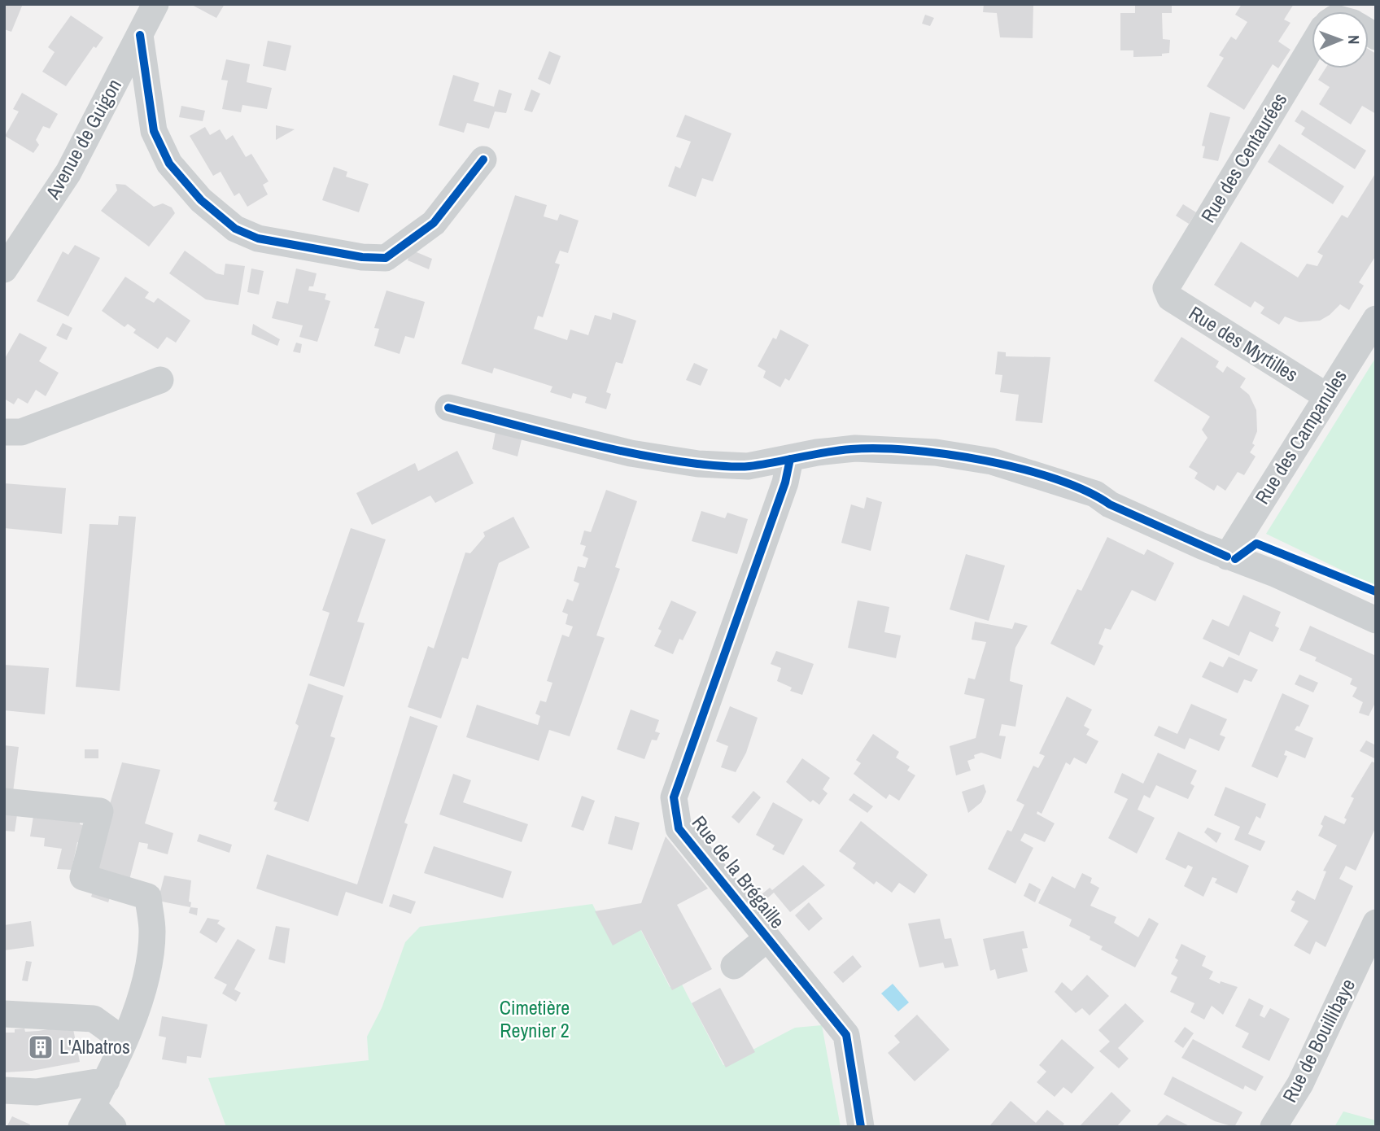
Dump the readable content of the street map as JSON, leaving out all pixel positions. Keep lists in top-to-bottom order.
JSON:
{
  "streets": {
    "street": [
      "Avenue de Guigon",
      "Rue des Centaurées",
      "Rue des Myrtilles",
      "Rue des Campanules",
      "Rue de la Brégaille",
      "Rue de Bouillibaye"
    ]
  },
  "crossings": [
    ["Rue des Centaurées", "Rue des Myrtilles"],
    ["Rue des Myrtilles", "Rue des Campanules"]
  ],
  "parks": ["Cimetière Reynier 2"],
  "places": {
    "building": ["L'Albatros"]
  },
  "north": "right"
}
